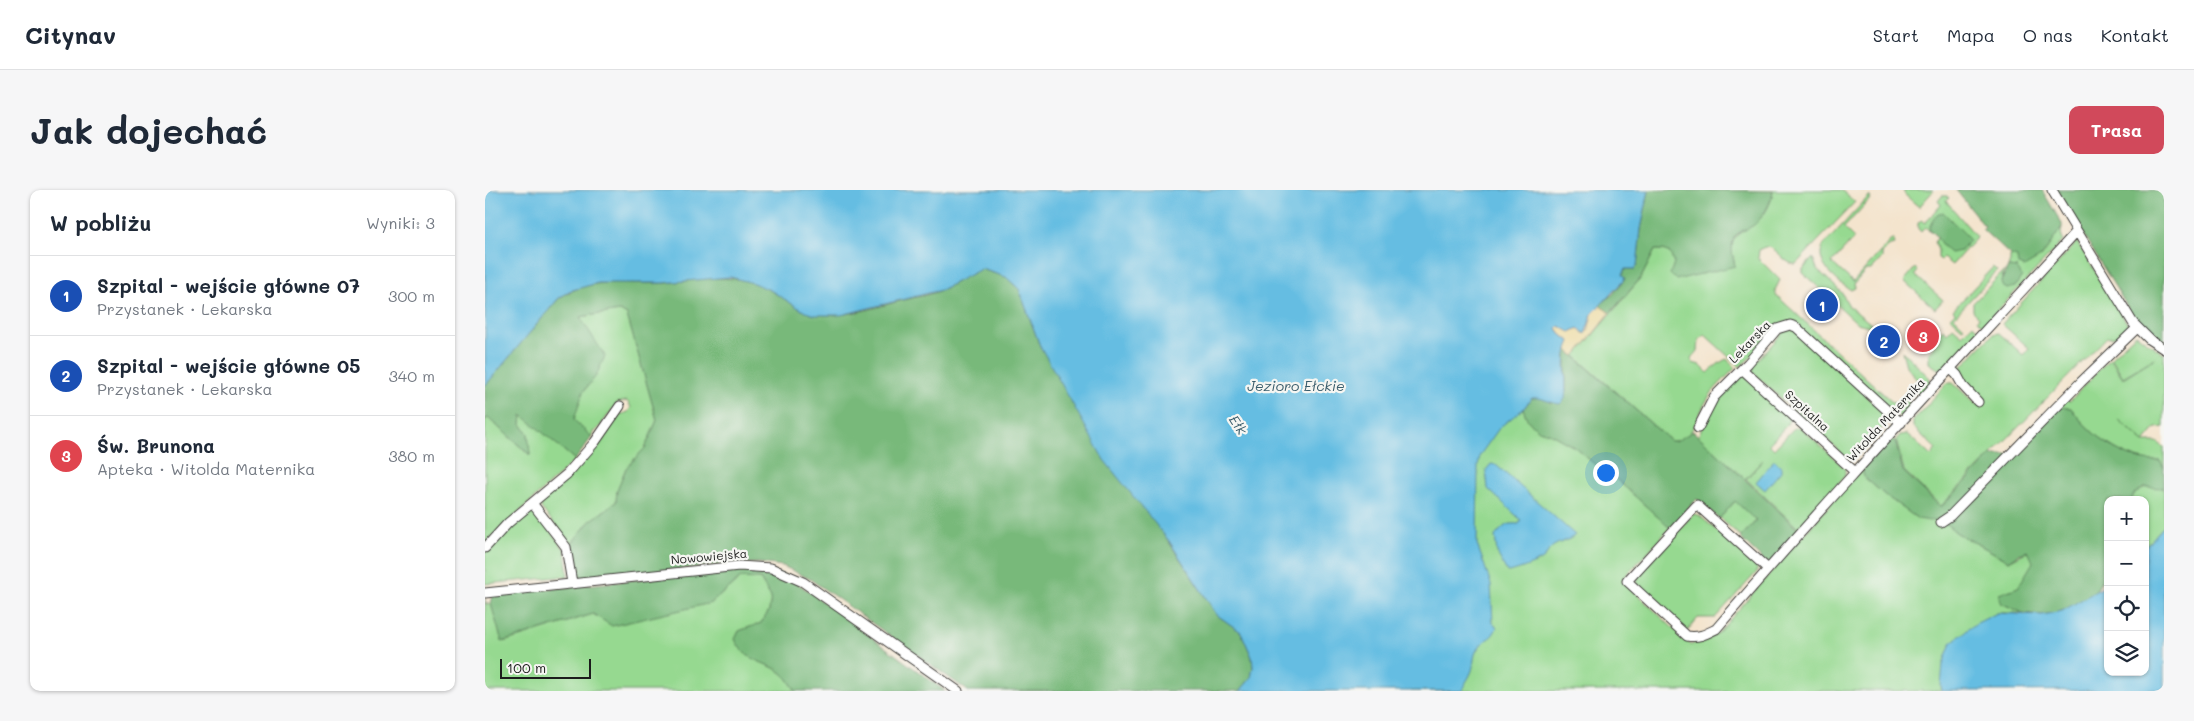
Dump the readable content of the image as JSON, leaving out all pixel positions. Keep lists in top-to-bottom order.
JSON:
{
  "streets": {
    "street": [
      "Lekarska",
      "Szpitalna",
      "Witolda Maternika",
      "Nowowiejska"
    ]
  },
  "crossings": [
    ["Lekarska", "Szpitalna"],
    ["Lekarska", "Witolda Maternika"],
    ["Szpitalna", "Witolda Maternika"]
  ],
  "water": ["Jezioro Ełckie", "Ełk"],
  "scale_bar": "100 m",
  "page": {
    "header": "Citynav",
    "nav": [
      "Start",
      "Mapa",
      "O nas",
      "Kontakt"
    ],
    "buttons": "Trasa",
    "title": "Jak dojechać",
    "heading": ["W pobliżu", "Wyniki: 3"],
    "list": [
      {
        "mark": "1",
        "name": "Szpital - wejście główne 07",
        "note": "Przystanek · Lekarska",
        "value": "300 m"
      },
      {
        "mark": "2",
        "name": "Szpital - wejście główne 05",
        "note": "Przystanek · Lekarska",
        "value": "340 m"
      },
      {
        "mark": "3",
        "name": "Św. Brunona",
        "note": "Apteka · Witolda Maternika",
        "value": "380 m"
      }
    ],
    "pins": ["1", "3", "2"],
    "map_buttons": ["+", "−"],
    "scale": "100 m"
  }
}
